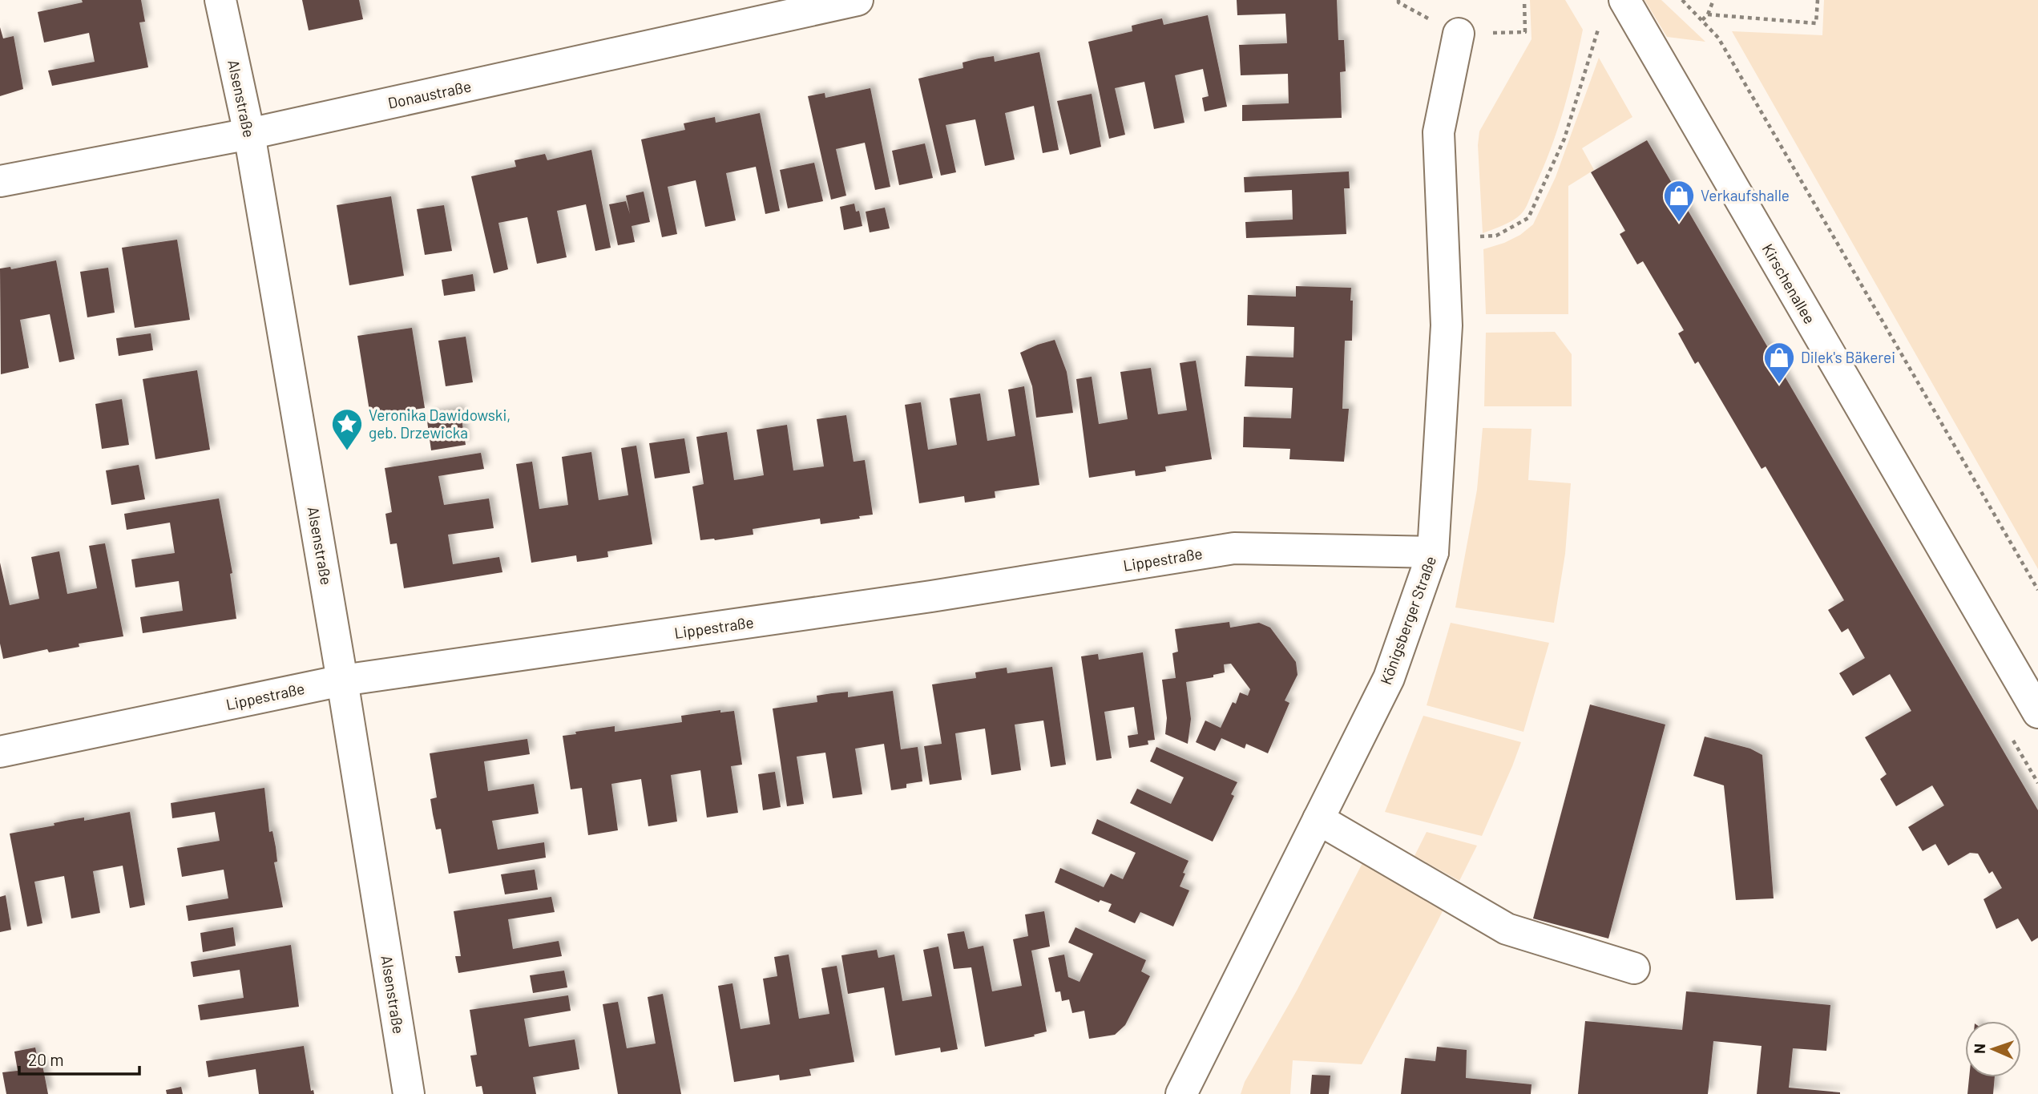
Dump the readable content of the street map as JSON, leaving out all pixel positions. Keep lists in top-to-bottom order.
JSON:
{
  "streets": {
    "street": [
      "Donaustraße",
      "Alsenstraße",
      "Kirschenallee",
      "Lippestraße",
      "Königsberger Straße"
    ]
  },
  "crossings": [
    ["Donaustraße", "Alsenstraße"],
    ["Alsenstraße", "Lippestraße"],
    ["Lippestraße", "Königsberger Straße"]
  ],
  "places": {
    "shop": ["Verkaufshalle", "Dilek's Bäkerei"],
    "place": ["Veronika Dawidowski, geb. Drzewicka"]
  },
  "scale_bar": "20 m",
  "north": "left"
}
